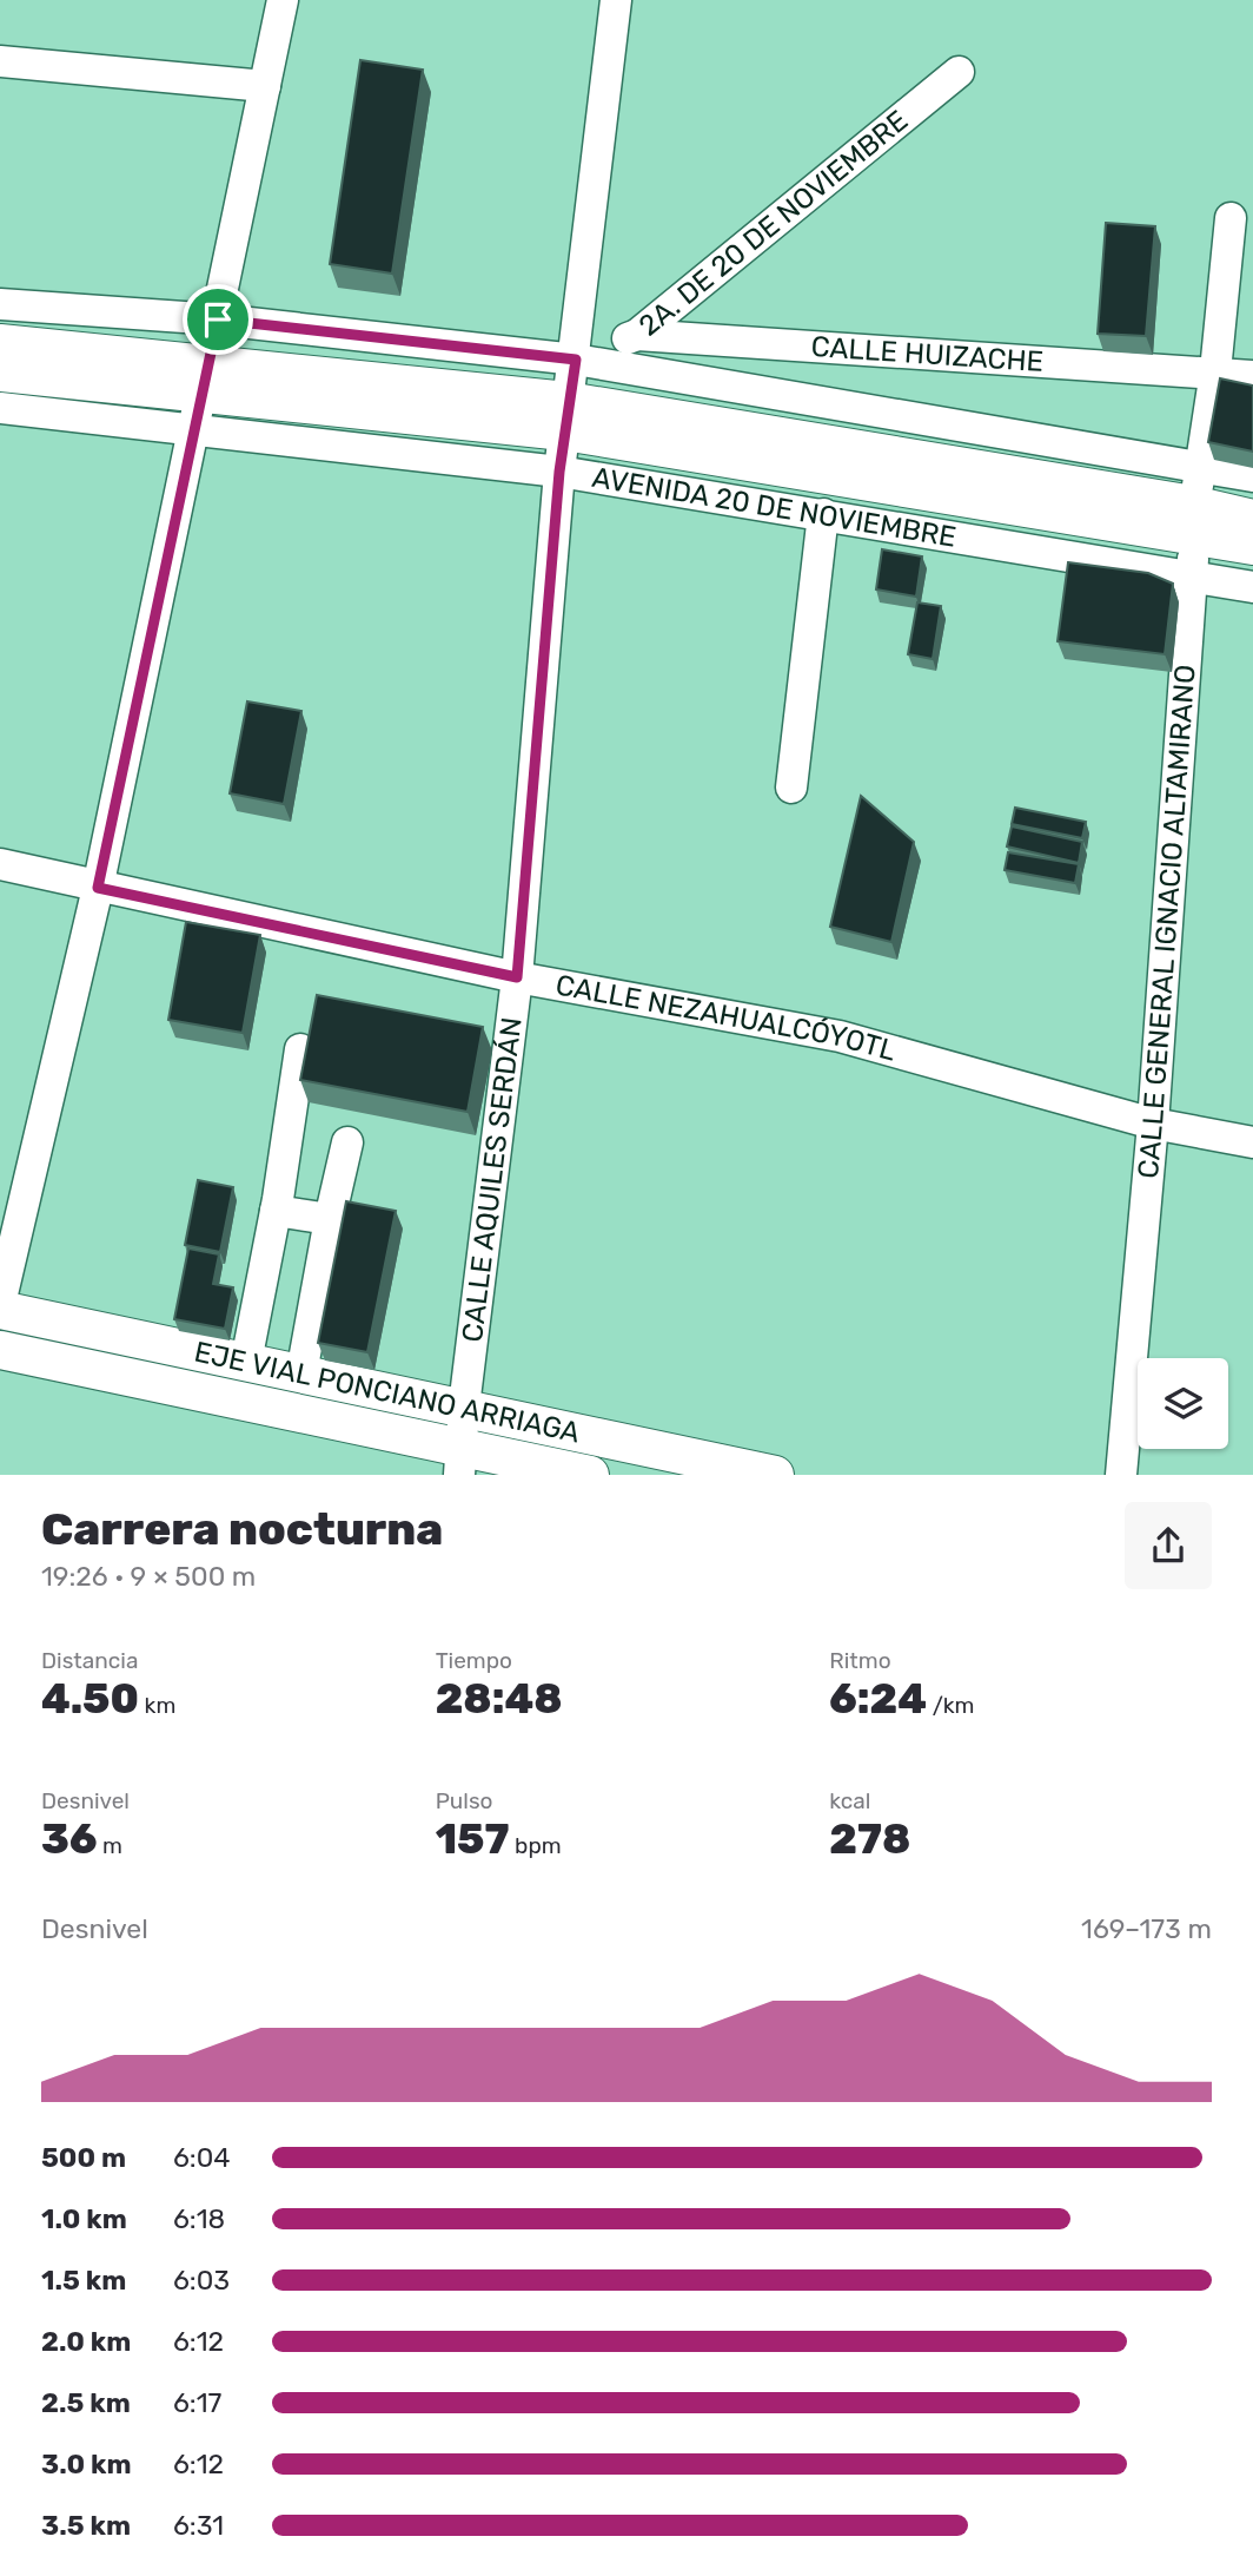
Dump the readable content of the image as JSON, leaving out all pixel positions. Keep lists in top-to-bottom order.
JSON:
{
  "streets": {
    "main road": ["EJE VIAL PONCIANO ARRIAGA"],
    "street": [
      "2A. DE 20 DE NOVIEMBRE",
      "CALLE HUIZACHE",
      "AVENIDA 20 DE NOVIEMBRE",
      "CALLE GENERAL IGNACIO ALTAMIRANO",
      "CALLE NEZAHUALCÓYOTL",
      "CALLE AQUILES SERDÁN"
    ]
  },
  "crossings": [
    ["2A. DE 20 DE NOVIEMBRE", "CALLE HUIZACHE"],
    ["2A. DE 20 DE NOVIEMBRE", "CALLE AQUILES SERDÁN"],
    ["CALLE HUIZACHE", "CALLE GENERAL IGNACIO ALTAMIRANO"],
    ["AVENIDA 20 DE NOVIEMBRE", "CALLE GENERAL IGNACIO ALTAMIRANO"],
    ["AVENIDA 20 DE NOVIEMBRE", "CALLE AQUILES SERDÁN"],
    ["CALLE GENERAL IGNACIO ALTAMIRANO", "CALLE NEZAHUALCÓYOTL"],
    ["CALLE NEZAHUALCÓYOTL", "CALLE AQUILES SERDÁN"],
    ["CALLE AQUILES SERDÁN", "EJE VIAL PONCIANO ARRIAGA"]
  ],
  "page": {
    "heading": ["Carrera nocturna", "19:26 · 9 × 500 m"],
    "stats": [
      ["Distancia", "4.50 km"],
      ["Tiempo", "28:48"],
      ["Ritmo", "6:24 /km"],
      ["Desnivel", "36 m"],
      ["Pulso", "157 bpm"],
      ["kcal", "278"]
    ],
    "chart": ["Desnivel", "169–173 m"],
    "list": [
      {
        "name": "500 m",
        "note": "6:04"
      },
      {
        "name": "1.0 km",
        "note": "6:18"
      },
      {
        "name": "1.5 km",
        "note": "6:03"
      },
      {
        "name": "2.0 km",
        "note": "6:12"
      },
      {
        "name": "2.5 km",
        "note": "6:17"
      },
      {
        "name": "3.0 km",
        "note": "6:12"
      },
      {
        "name": "3.5 km",
        "note": "6:31"
      }
    ]
  }
}
